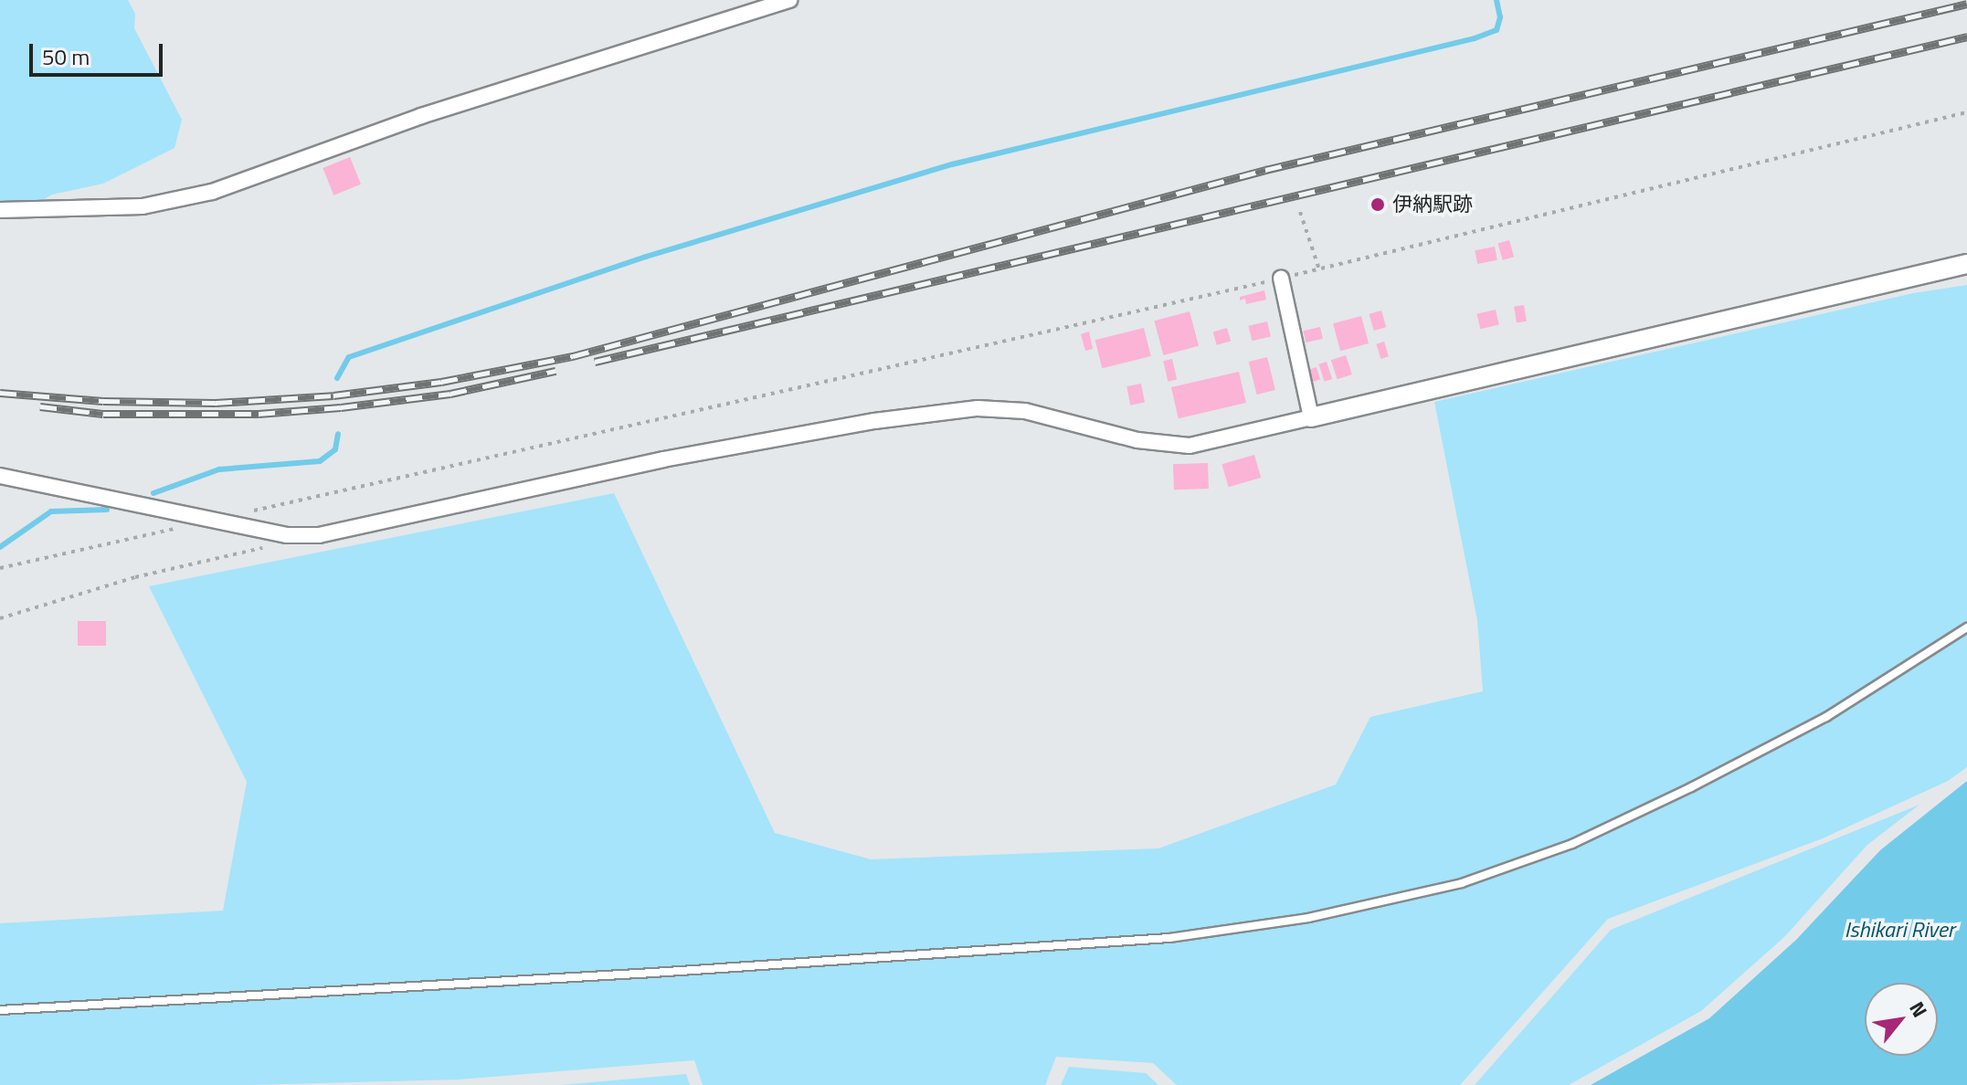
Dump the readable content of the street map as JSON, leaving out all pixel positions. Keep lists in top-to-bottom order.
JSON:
{
  "water": ["Ishikari River"],
  "places": ["伊納駅跡"],
  "scale_bar": "50 m",
  "north": "top right"
}
